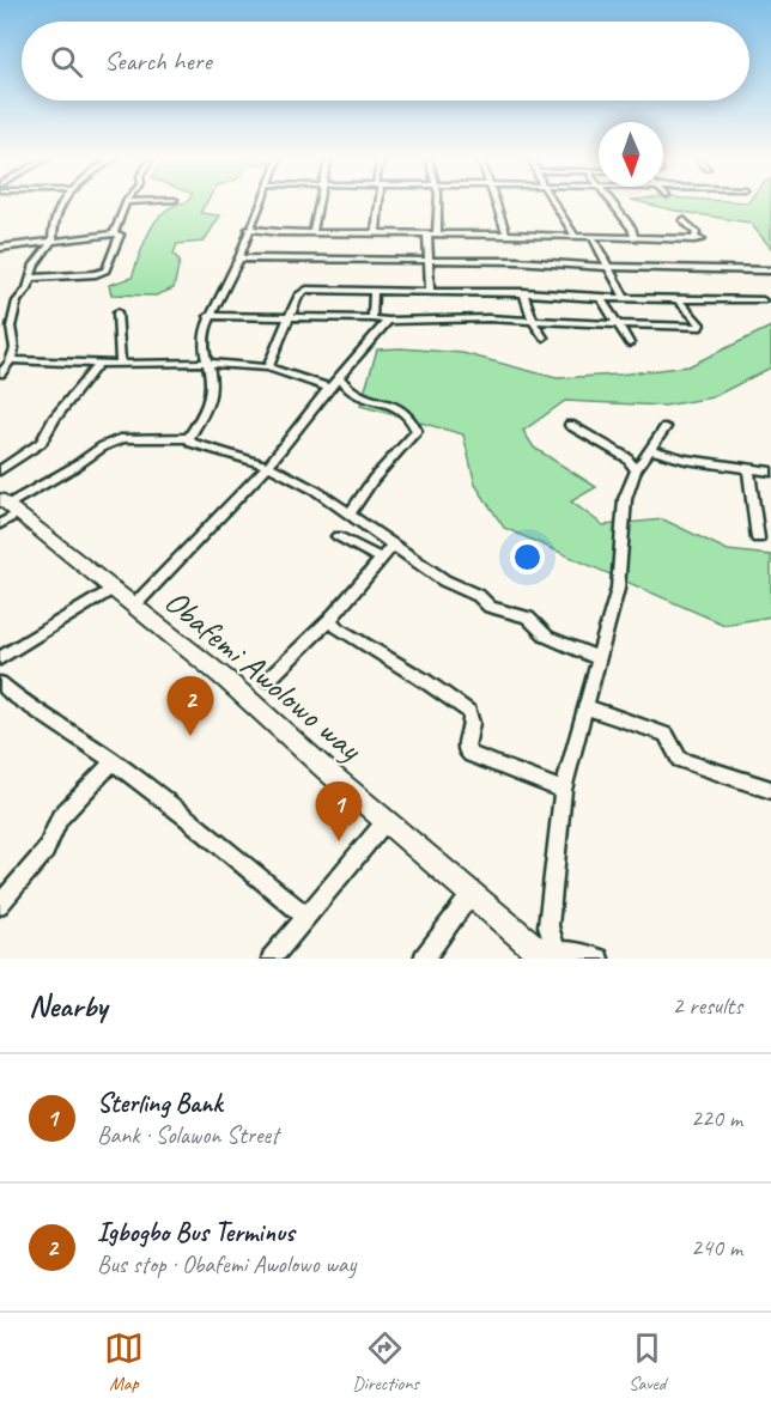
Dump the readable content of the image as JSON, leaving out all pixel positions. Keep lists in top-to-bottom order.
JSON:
{
  "streets": {
    "main road": ["Obafemi Awolowo way"]
  },
  "north": "bottom",
  "page": {
    "search": "Search here",
    "pins": ["2", "1"],
    "heading": ["Nearby", "2 results"],
    "list": [
      {
        "mark": "1",
        "name": "Sterling Bank",
        "note": "Bank · Solawon Street",
        "value": "220 m"
      },
      {
        "mark": "2",
        "name": "Igbogbo Bus Terminus",
        "note": "Bus stop · Obafemi Awolowo way",
        "value": "240 m"
      }
    ],
    "nav": ["Map", "Directions", "Saved"]
  }
}
